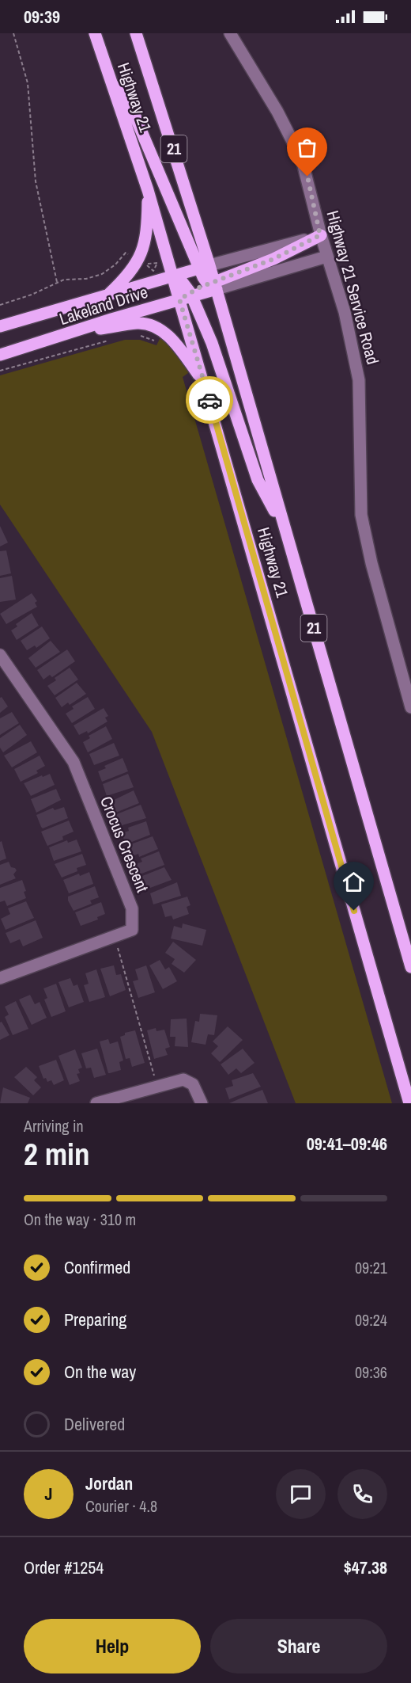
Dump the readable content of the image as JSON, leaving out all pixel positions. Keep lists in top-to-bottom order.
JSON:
{
  "streets": {
    "main road": ["Highway 21", "21", "Lakeland Drive"],
    "street": ["Highway 21 Service Road", "Crocus Crescent"]
  },
  "crossings": [
    ["Highway 21", "Lakeland Drive"],
    ["Highway 21 Service Road", "Lakeland Drive"]
  ],
  "page": {
    "status": "09:39",
    "heading": ["2 min", "Arriving in", "09:41–09:46"],
    "panel": [
      "Jordan",
      "Courier · 4.8",
      "Order #1254",
      "$47.38"
    ],
    "bar": "On the way · 310 m",
    "list": [
      ["Confirmed", "09:21"],
      ["Preparing", "09:24"],
      ["On the way", "09:36"],
      "Delivered"
    ],
    "round": "J",
    "buttons": ["Help", "Share"]
  }
}
